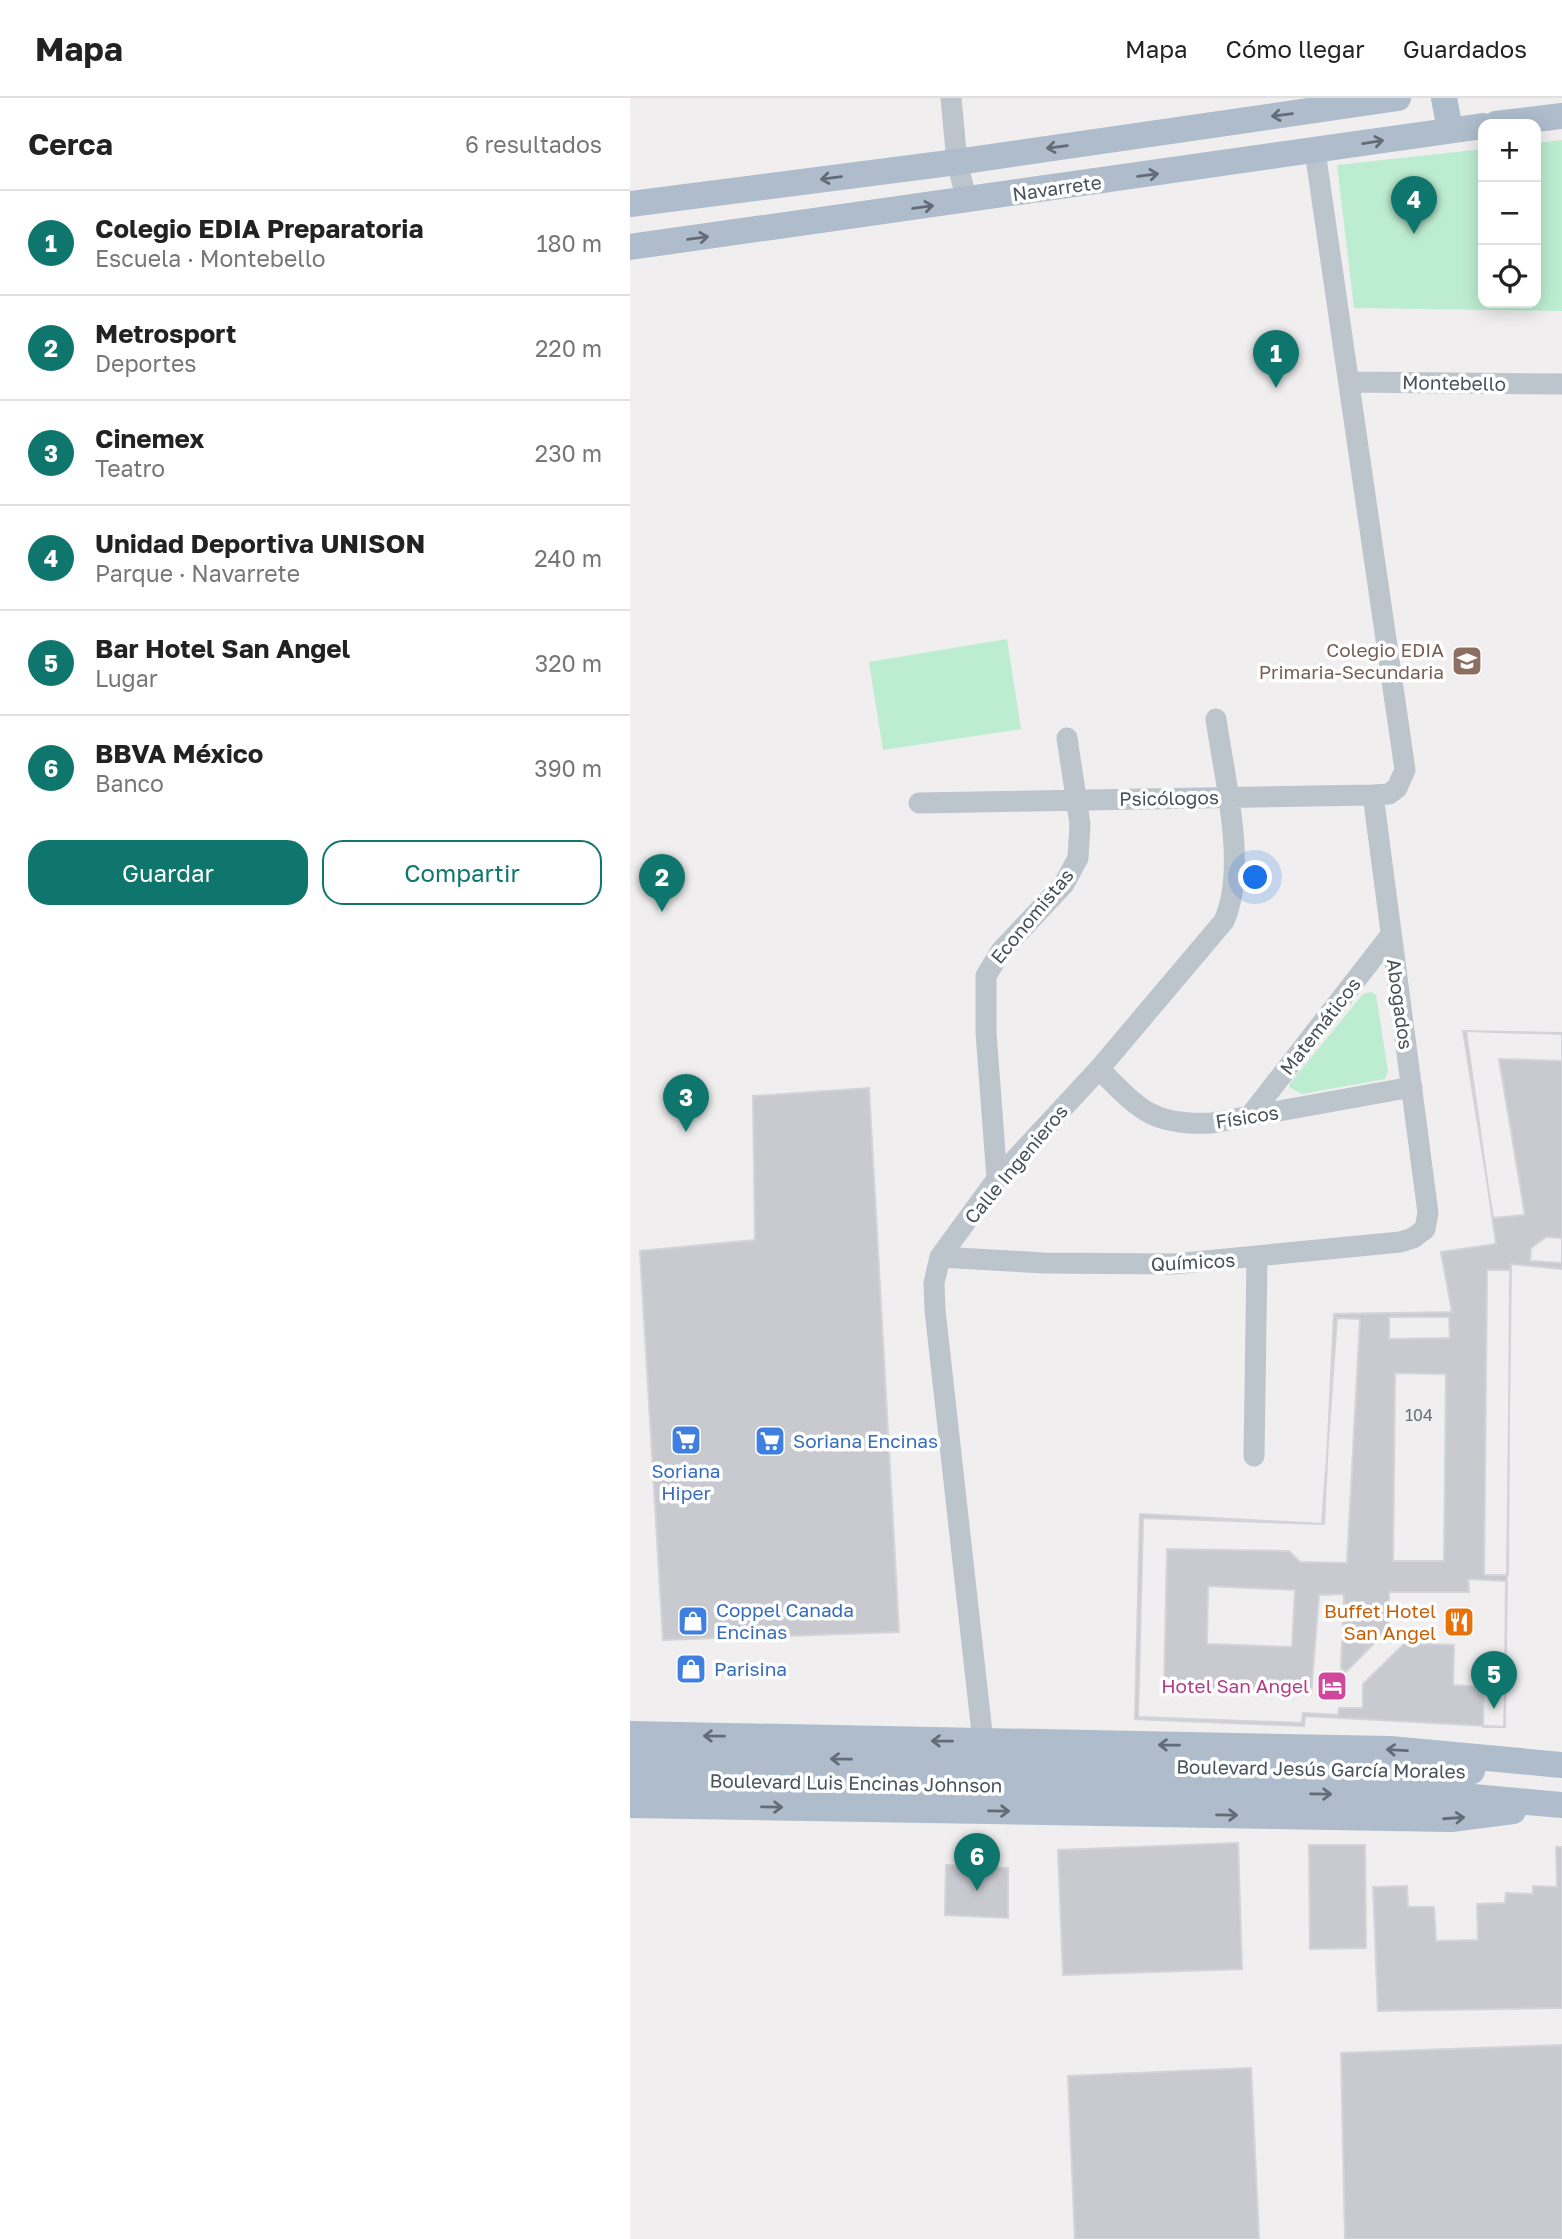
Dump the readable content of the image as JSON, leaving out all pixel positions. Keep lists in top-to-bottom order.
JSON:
{
  "streets": {
    "main road": ["Navarrete", "Boulevard Jesús García Morales", "Boulevard Luis Encinas Johnson"],
    "street": [
      "Montebello",
      "Psicólogos",
      "Economistas",
      "Abogados",
      "Matemáticos",
      "Físicos",
      "Calle Ingenieros",
      "Químicos"
    ]
  },
  "crossings": [
    ["Montebello", "Psicólogos"],
    ["Psicólogos", "Economistas"],
    ["Psicólogos", "Abogados"],
    ["Psicólogos", "Calle Ingenieros"],
    ["Economistas", "Calle Ingenieros"],
    ["Abogados", "Matemáticos"],
    ["Abogados", "Físicos"],
    ["Abogados", "Químicos"],
    ["Matemáticos", "Físicos"],
    ["Físicos", "Calle Ingenieros"],
    ["Calle Ingenieros", "Químicos"],
    ["Boulevard Jesús García Morales", "Boulevard Luis Encinas Johnson"]
  ],
  "places": {
    "school or university": ["Colegio EDIA Primaria-Secundaria"],
    "supermarket": ["Soriana Hiper", "Soriana Encinas"],
    "shop": ["Coppel Canada Encinas", "Parisina"],
    "restaurant": ["Buffet Hotel San Angel"],
    "hotel": ["Hotel San Angel"]
  },
  "house_numbers": ["104"],
  "page": {
    "header": "Mapa",
    "nav": ["Mapa", "Cómo llegar", "Guardados"],
    "heading": ["Cerca", "6 resultados"],
    "map_buttons": ["+", "−"],
    "pins": [
      "4",
      "1",
      "2",
      "3",
      "5",
      "6"
    ],
    "list": [
      {
        "mark": "1",
        "name": "Colegio EDIA Preparatoria",
        "note": "Escuela · Montebello",
        "value": "180 m"
      },
      {
        "mark": "2",
        "name": "Metrosport",
        "note": "Deportes",
        "value": "220 m"
      },
      {
        "mark": "3",
        "name": "Cinemex",
        "note": "Teatro",
        "value": "230 m"
      },
      {
        "mark": "4",
        "name": "Unidad Deportiva UNISON",
        "note": "Parque · Navarrete",
        "value": "240 m"
      },
      {
        "mark": "5",
        "name": "Bar Hotel San Angel",
        "note": "Lugar",
        "value": "320 m"
      },
      {
        "mark": "6",
        "name": "BBVA México",
        "note": "Banco",
        "value": "390 m"
      }
    ],
    "buttons": ["Guardar", "Compartir"]
  }
}
